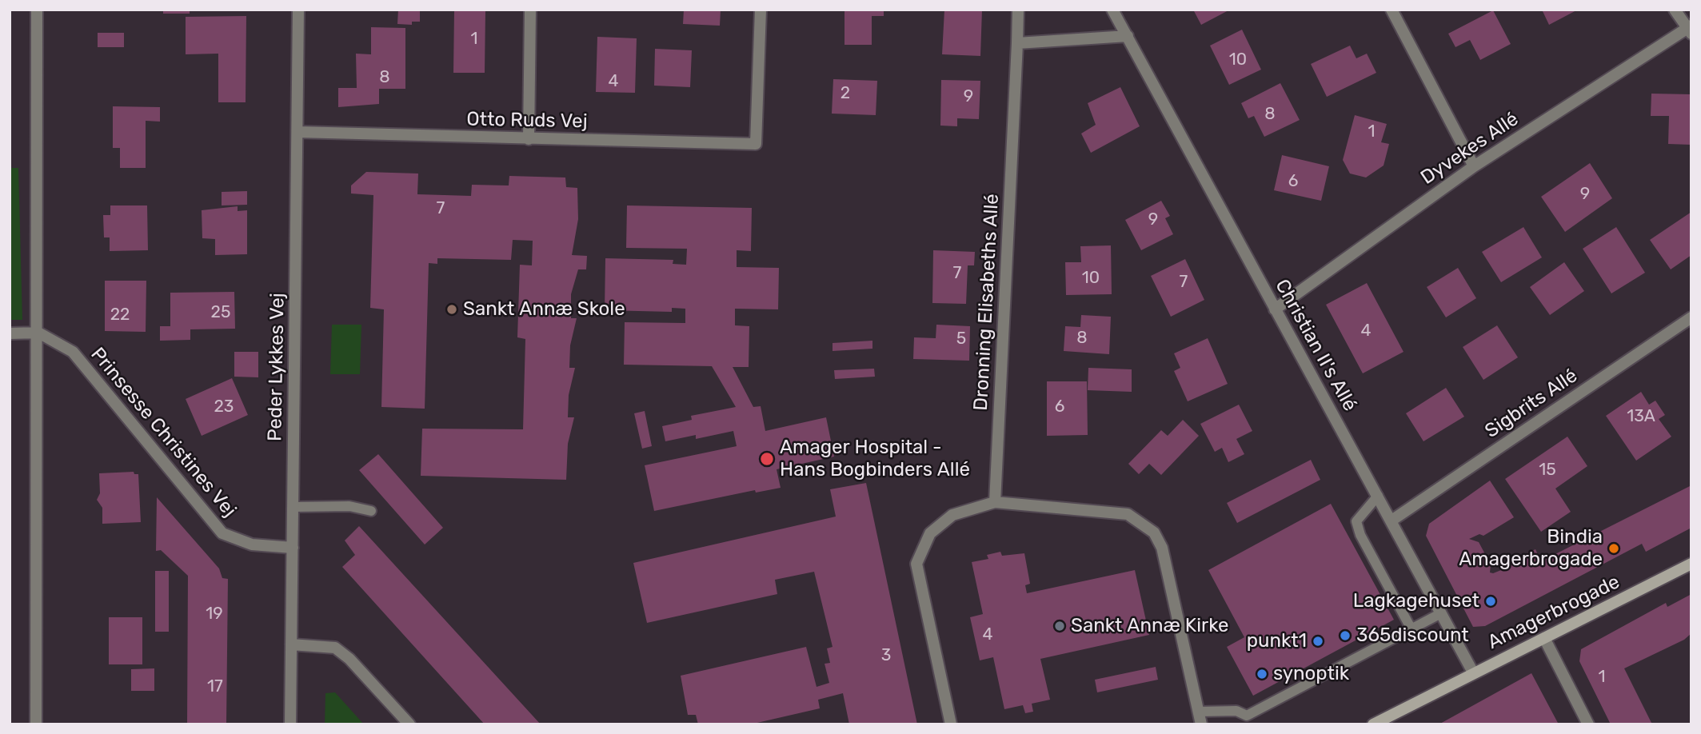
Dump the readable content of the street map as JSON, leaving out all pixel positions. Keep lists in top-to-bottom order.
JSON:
{
  "streets": {
    "street": [
      "Otto Ruds Vej",
      "Dyvekes Allé",
      "Dronning Elisabeths Allé",
      "Christian II's Allé",
      "Peder Lykkes Vej",
      "Sigbrits Allé",
      "Prinsesse Christines Vej",
      "Amagerbrogade"
    ]
  },
  "crossings": [
    ["Otto Ruds Vej", "Peder Lykkes Vej"],
    ["Dyvekes Allé", "Christian II's Allé"],
    ["Christian II's Allé", "Sigbrits Allé"],
    ["Christian II's Allé", "Amagerbrogade"],
    ["Peder Lykkes Vej", "Prinsesse Christines Vej"]
  ],
  "places": [
    "Sankt Annæ Skole",
    "Amager Hospital - Hans Bogbinders Allé",
    "Bindia Amagerbrogade",
    "Lagkagehuset",
    "Sankt Annæ Kirke",
    "365discount",
    "punkt1",
    "synoptik"
  ],
  "house_numbers": [
    "1",
    "10",
    "8",
    "4",
    "2",
    "9",
    "8",
    "1",
    "6",
    "9",
    "7",
    "9",
    "7",
    "10",
    "7",
    "25",
    "22",
    "4",
    "8",
    "5",
    "23",
    "6",
    "13A",
    "15",
    "19",
    "4",
    "3",
    "1",
    "17"
  ]
}
